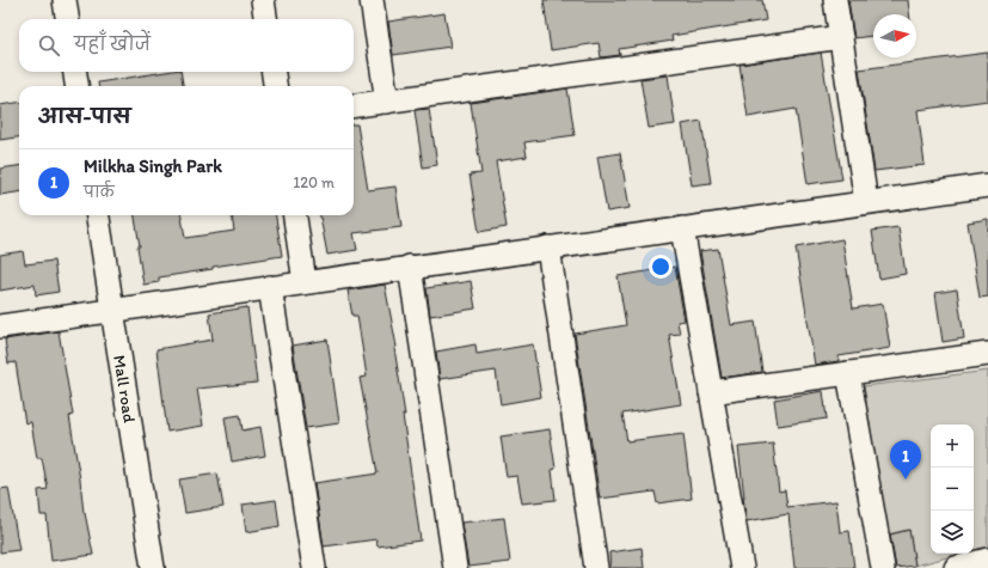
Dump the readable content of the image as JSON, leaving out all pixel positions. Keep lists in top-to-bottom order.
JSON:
{
  "streets": {
    "street": ["Mall road"]
  },
  "north": "right",
  "page": {
    "search": "यहाँ खोजें",
    "heading": "आस-पास",
    "list": [
      {
        "mark": "1",
        "name": "Milkha Singh Park",
        "note": "पार्क",
        "value": "120 m"
      }
    ],
    "map_buttons": ["+", "−"],
    "pins": "1"
  }
}
